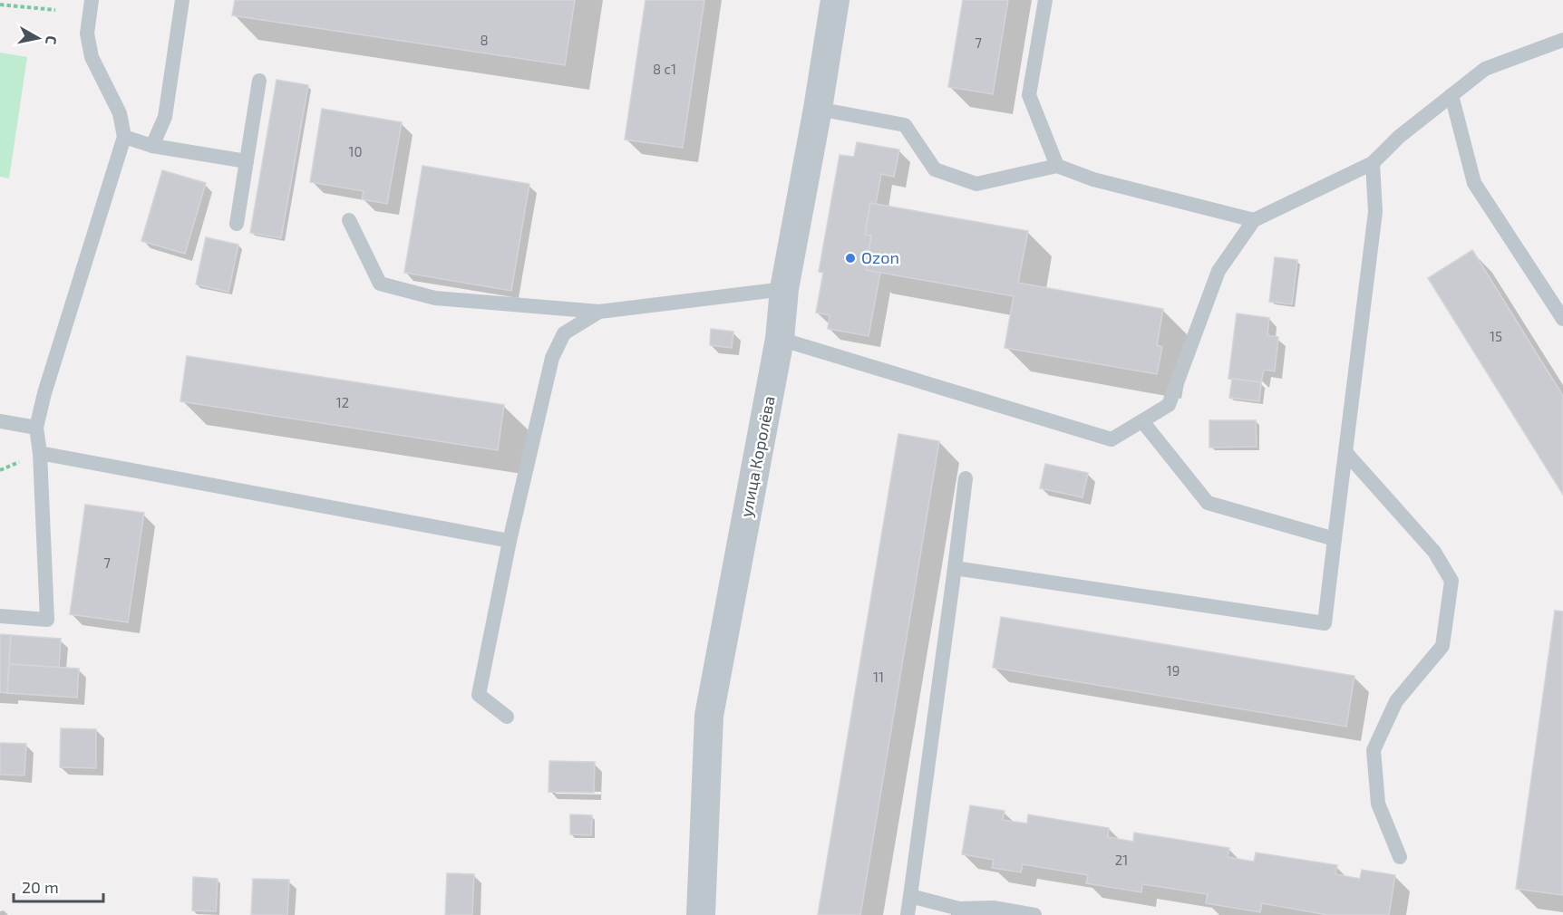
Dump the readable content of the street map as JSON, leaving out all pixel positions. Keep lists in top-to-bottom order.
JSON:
{
  "streets": {
    "street": ["улица Королёва"]
  },
  "places": ["Ozon"],
  "house_numbers": [
    "8",
    "7",
    "8 с1",
    "10",
    "15",
    "12",
    "7",
    "19",
    "11",
    "21"
  ],
  "scale_bar": "20 m",
  "north": "right"
}
